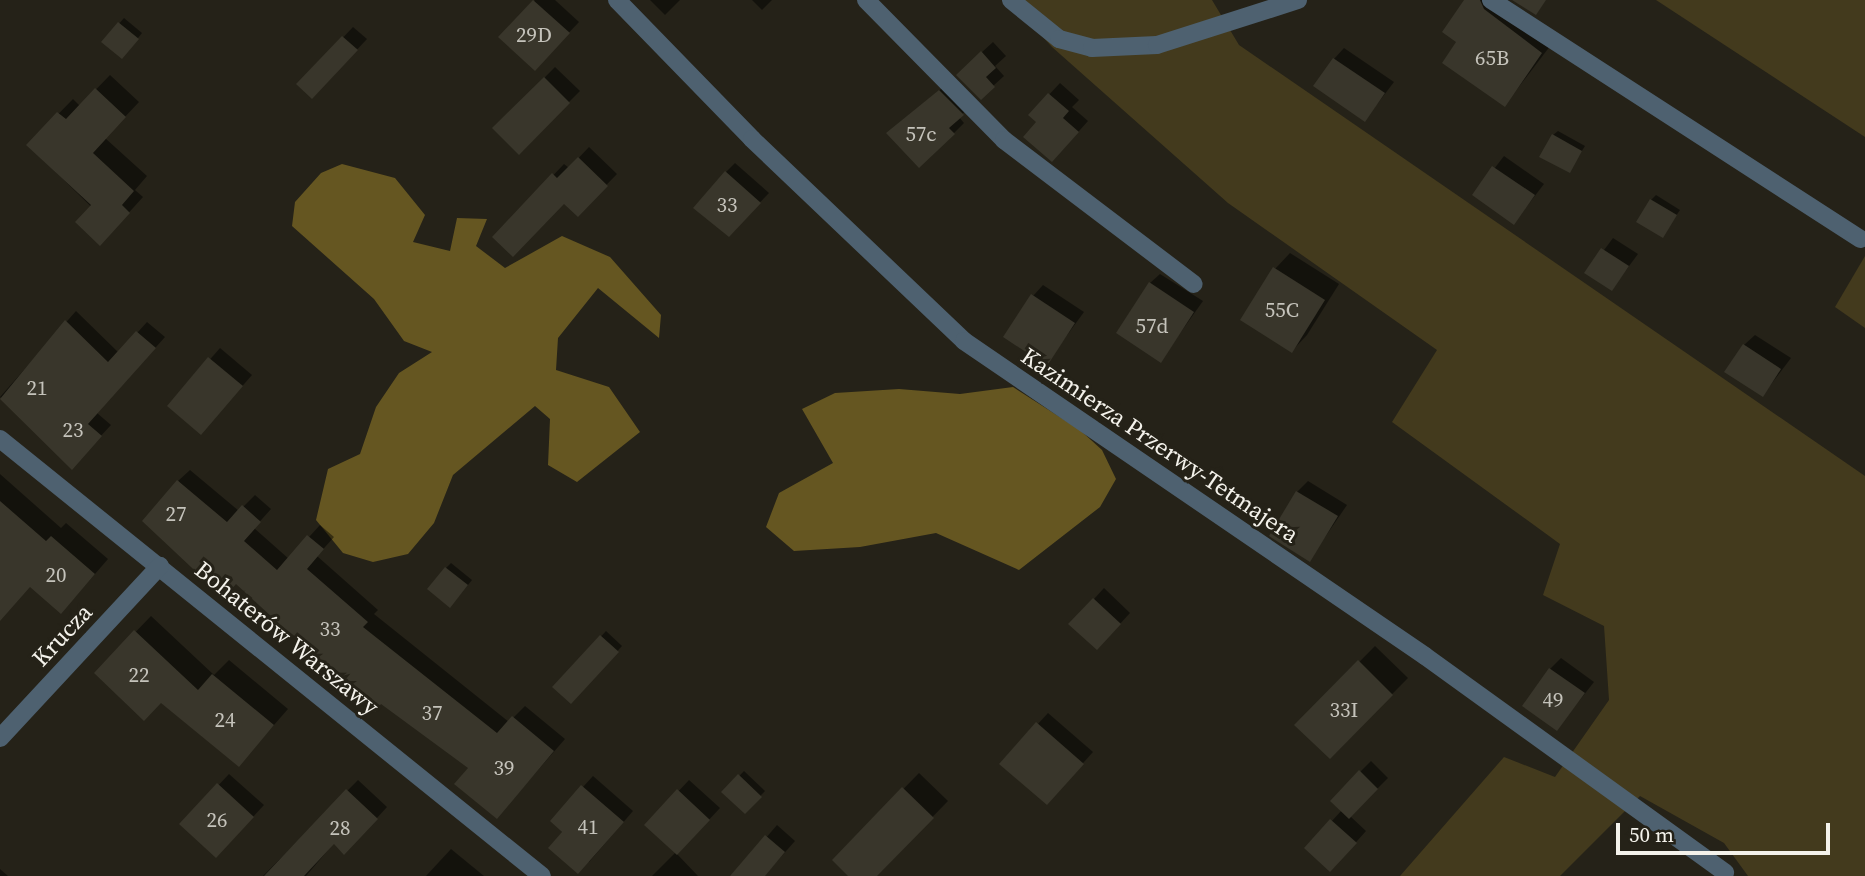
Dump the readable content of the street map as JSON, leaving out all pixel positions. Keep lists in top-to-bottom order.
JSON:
{
  "streets": {
    "street": ["Kazimierza Przerwy-Tetmajera", "Krucza", "Bohaterów Warszawy"]
  },
  "crossings": [
    ["Krucza", "Bohaterów Warszawy"]
  ],
  "house_numbers": [
    "29D",
    "65B",
    "57c",
    "33",
    "55C",
    "57d",
    "21",
    "23",
    "27",
    "20",
    "33",
    "22",
    "49",
    "33I",
    "37",
    "24",
    "39",
    "26",
    "41",
    "28"
  ],
  "scale_bar": "50 m"
}
